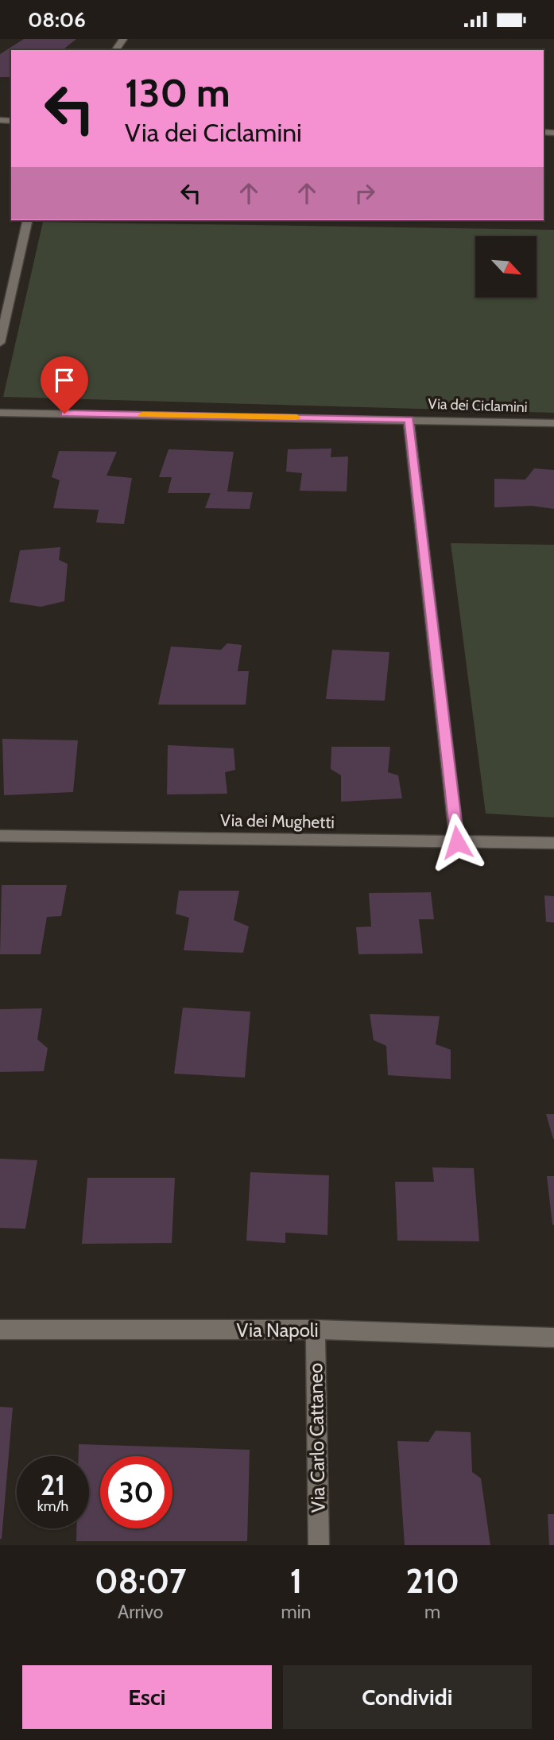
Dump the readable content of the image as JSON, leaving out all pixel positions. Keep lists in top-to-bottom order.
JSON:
{
  "streets": {
    "street": [
      "Via dei Ciclamini",
      "Via dei Mughetti",
      "Via Napoli",
      "Via Carlo Cattaneo"
    ]
  },
  "crossings": [
    ["Via Napoli", "Via Carlo Cattaneo"]
  ],
  "north": "bottom right",
  "page": {
    "status": "08:06",
    "turn": ["130 m", "Via dei Ciclamini"],
    "speed": "21 km/h",
    "limit": "30",
    "eta": [
      "08:07",
      "Arrivo",
      "1",
      "min",
      "210",
      "m"
    ],
    "buttons": ["Esci", "Condividi"]
  }
}
